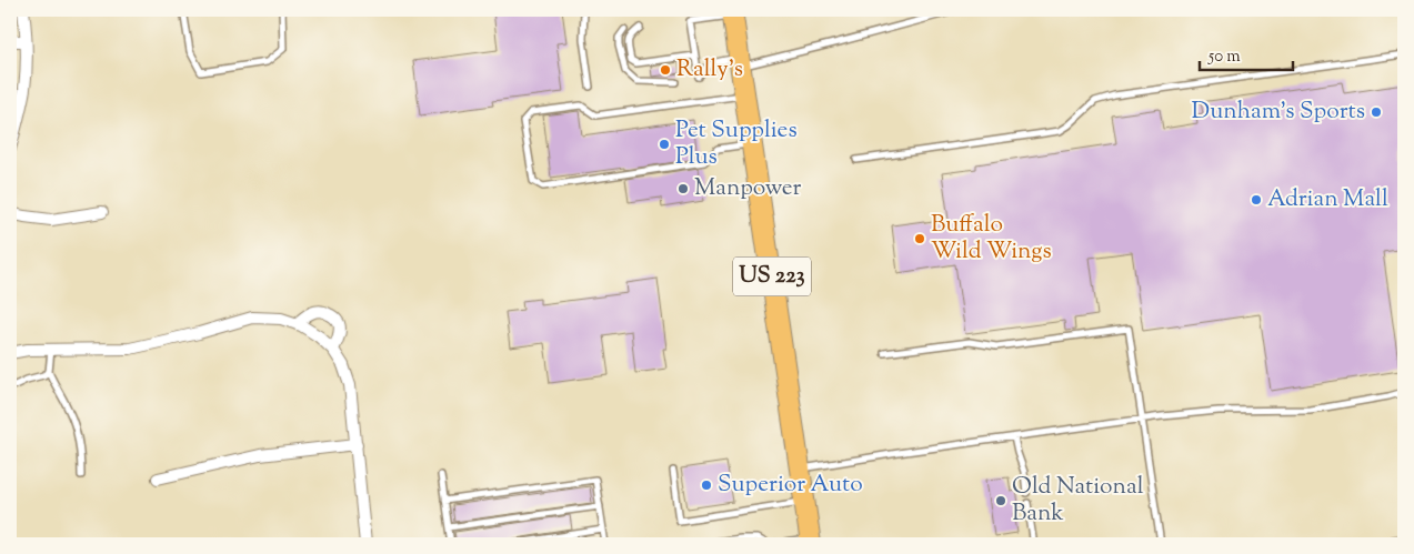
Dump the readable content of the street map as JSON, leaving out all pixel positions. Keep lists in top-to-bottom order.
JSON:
{
  "streets": {
    "highway": ["US 223"]
  },
  "places": [
    "Rally's",
    "Dunham's Sports",
    "Pet Supplies Plus",
    "Manpower",
    "Adrian Mall",
    "Buffalo Wild Wings",
    "Superior Auto",
    "Old National Bank"
  ],
  "scale_bar": "50 m"
}
